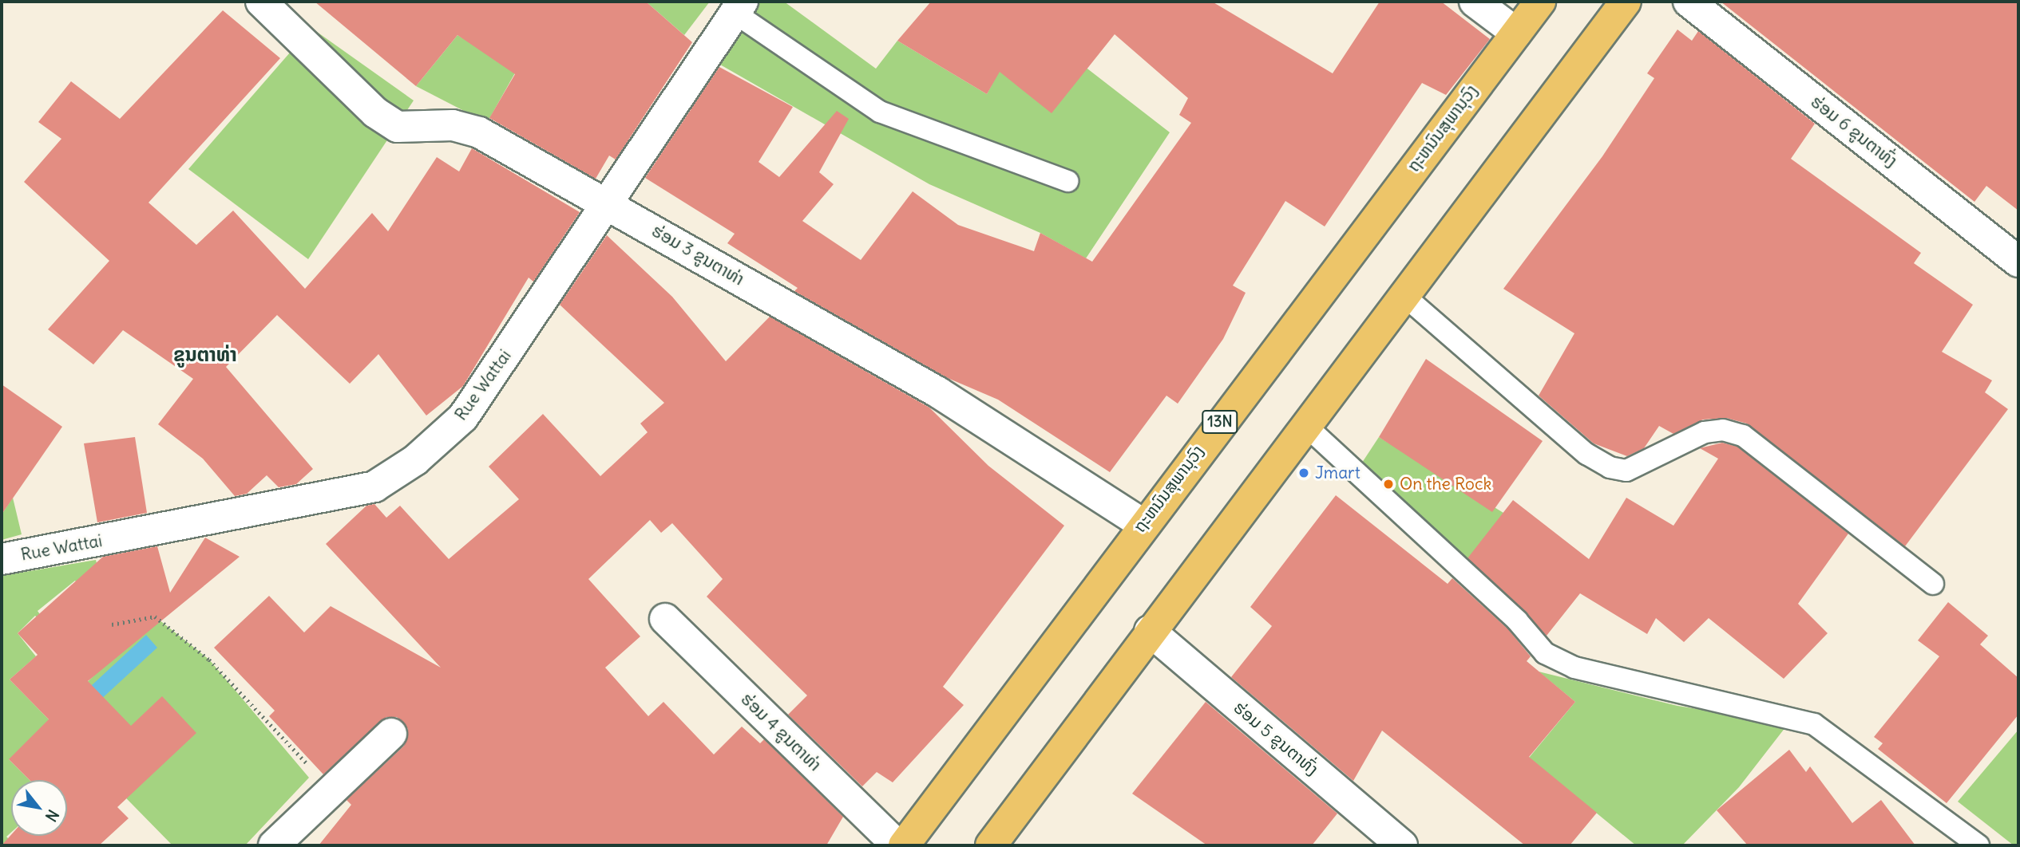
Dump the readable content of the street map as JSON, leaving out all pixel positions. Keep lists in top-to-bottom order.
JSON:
{
  "streets": {
    "highway": ["ຖະຫນົນສຸພານຸວົງ", "13N"],
    "street": [
      "ຮ່ອມ 6 ຂູນຕາທົ່ງ",
      "ຮ່ອມ 3 ຂູນຕາທ່າ",
      "Rue Wattai",
      "ຮ່ອມ 4 ຂູນຕາທ່າ",
      "ຮ່ອມ 5 ຂູນຕາທົ່ງ"
    ]
  },
  "crossings": [
    ["ຖະຫນົນສຸພານຸວົງ", "ຮ່ອມ 3 ຂູນຕາທ່າ"],
    ["ຮ່ອມ 3 ຂູນຕາທ່າ", "Rue Wattai"]
  ],
  "districts": ["ຂູນຕາທ່າ"],
  "places": ["Jmart", "On the Rock"],
  "north": "bottom right"
}
